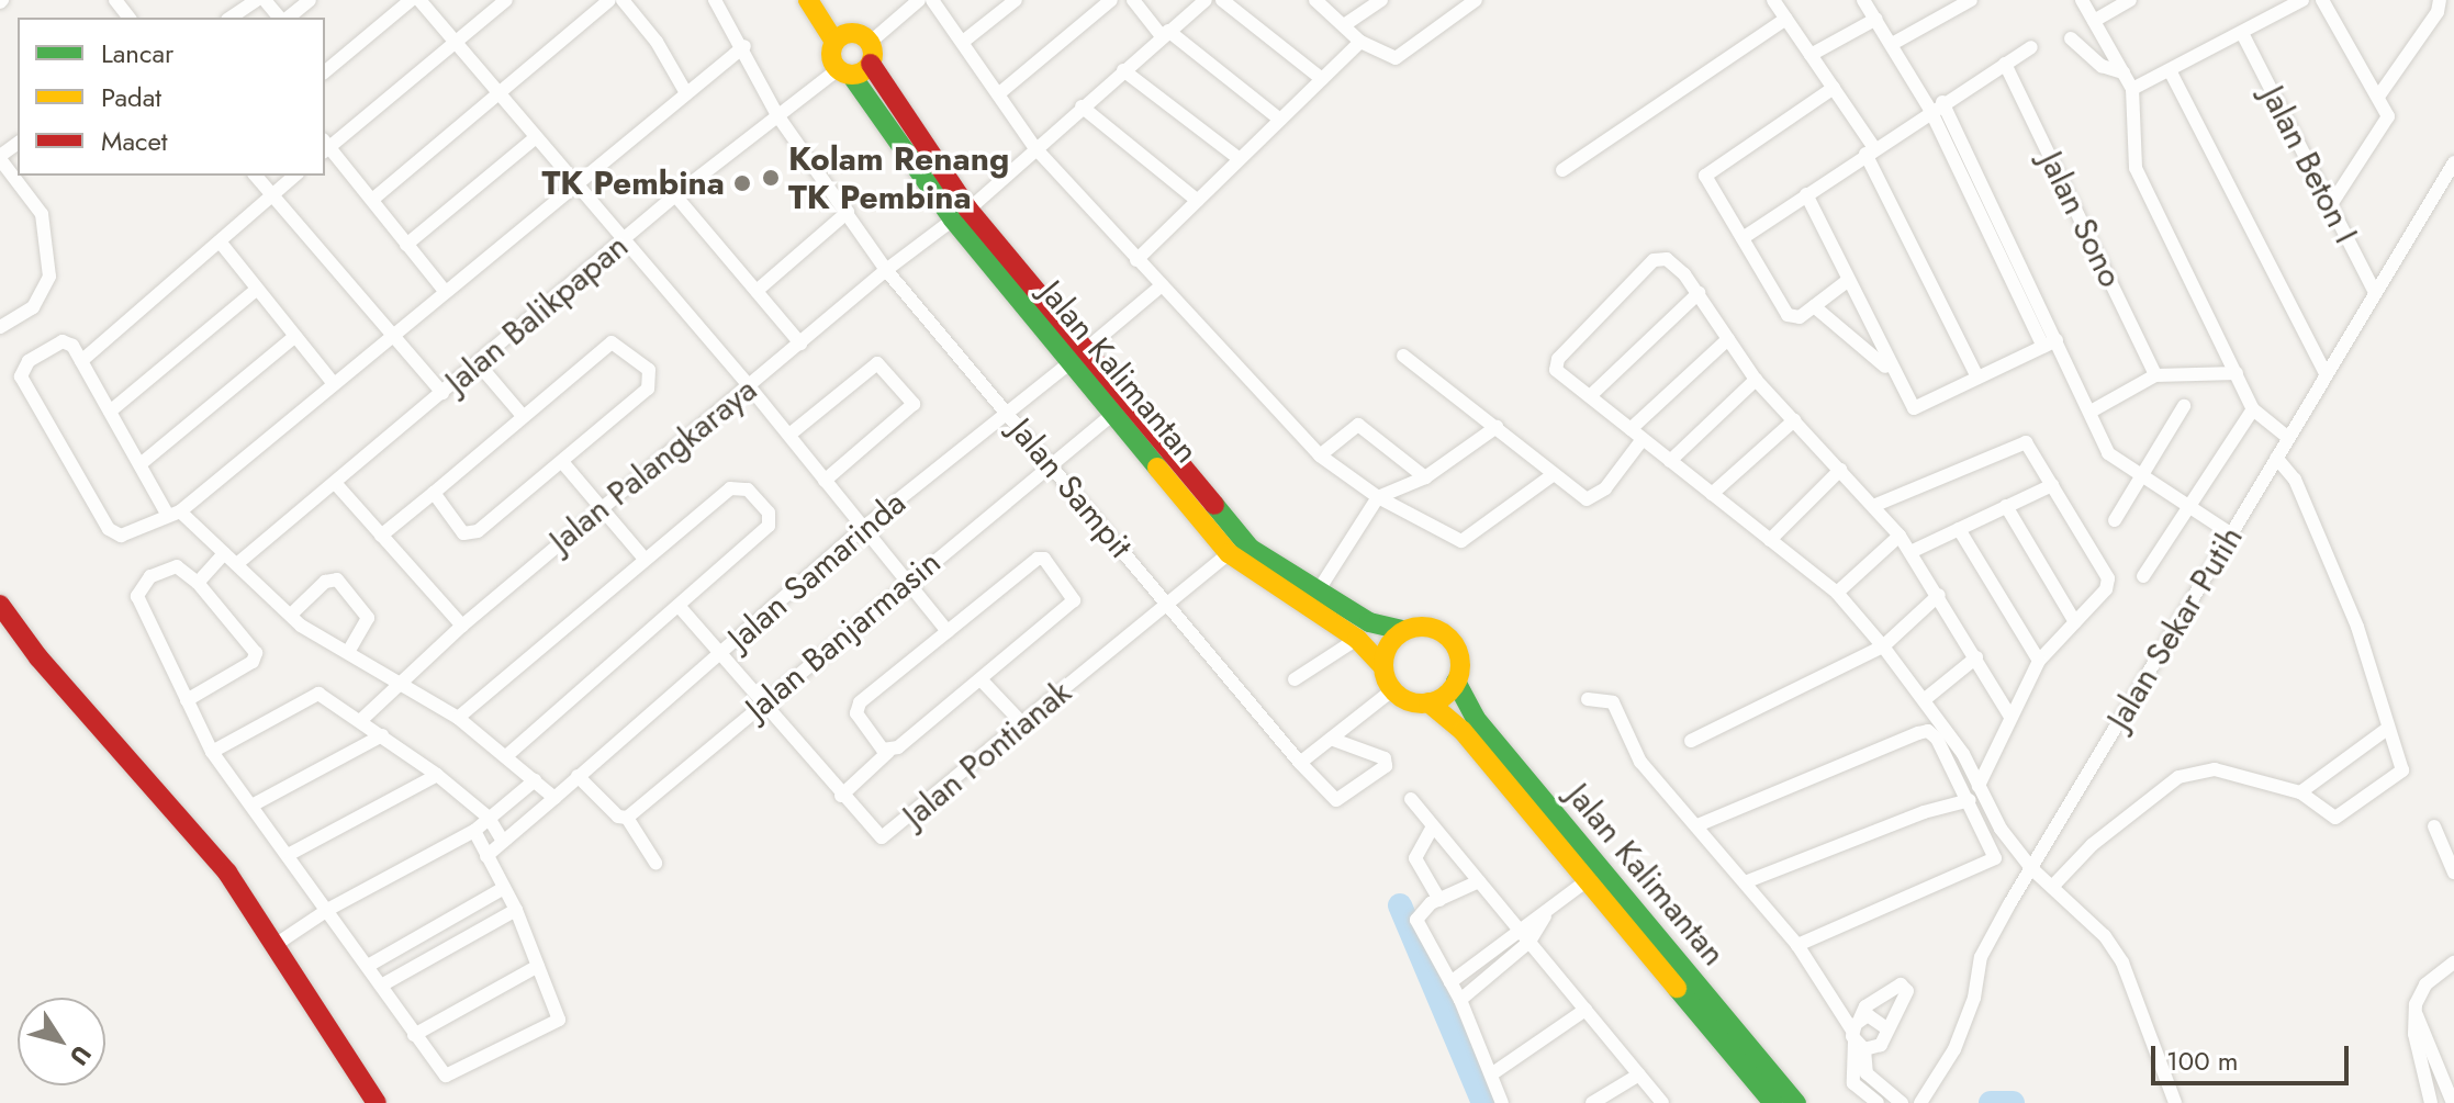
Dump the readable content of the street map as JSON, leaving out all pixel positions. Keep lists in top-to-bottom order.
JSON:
{
  "streets": {
    "main road": ["Jalan Kalimantan"],
    "street": [
      "Jalan Beton I",
      "Jalan Sono",
      "Jalan Balikpapan",
      "Jalan Palangkaraya",
      "Jalan Sampit",
      "Jalan Samarinda",
      "Jalan Sekar Putih",
      "Jalan Banjarmasin",
      "Jalan Pontianak"
    ]
  },
  "crossings": [
    ["Jalan Beton I", "Jalan Sekar Putih"],
    ["Jalan Balikpapan", "Jalan Kalimantan"],
    ["Jalan Balikpapan", "Jalan Sampit"],
    ["Jalan Kalimantan", "Jalan Palangkaraya"],
    ["Jalan Kalimantan", "Jalan Samarinda"],
    ["Jalan Kalimantan", "Jalan Banjarmasin"],
    ["Jalan Kalimantan", "Jalan Pontianak"],
    ["Jalan Palangkaraya", "Jalan Sampit"],
    ["Jalan Sampit", "Jalan Samarinda"],
    ["Jalan Sampit", "Jalan Banjarmasin"],
    ["Jalan Sampit", "Jalan Pontianak"],
    ["Jalan Samarinda", "Jalan Pontianak"],
    ["Jalan Banjarmasin", "Jalan Pontianak"]
  ],
  "places": ["Kolam Renang TK Pembina", "TK Pembina"],
  "legend": ["Lancar", "Padat", "Macet"],
  "scale_bar": "100 m",
  "north": "bottom right"
}
